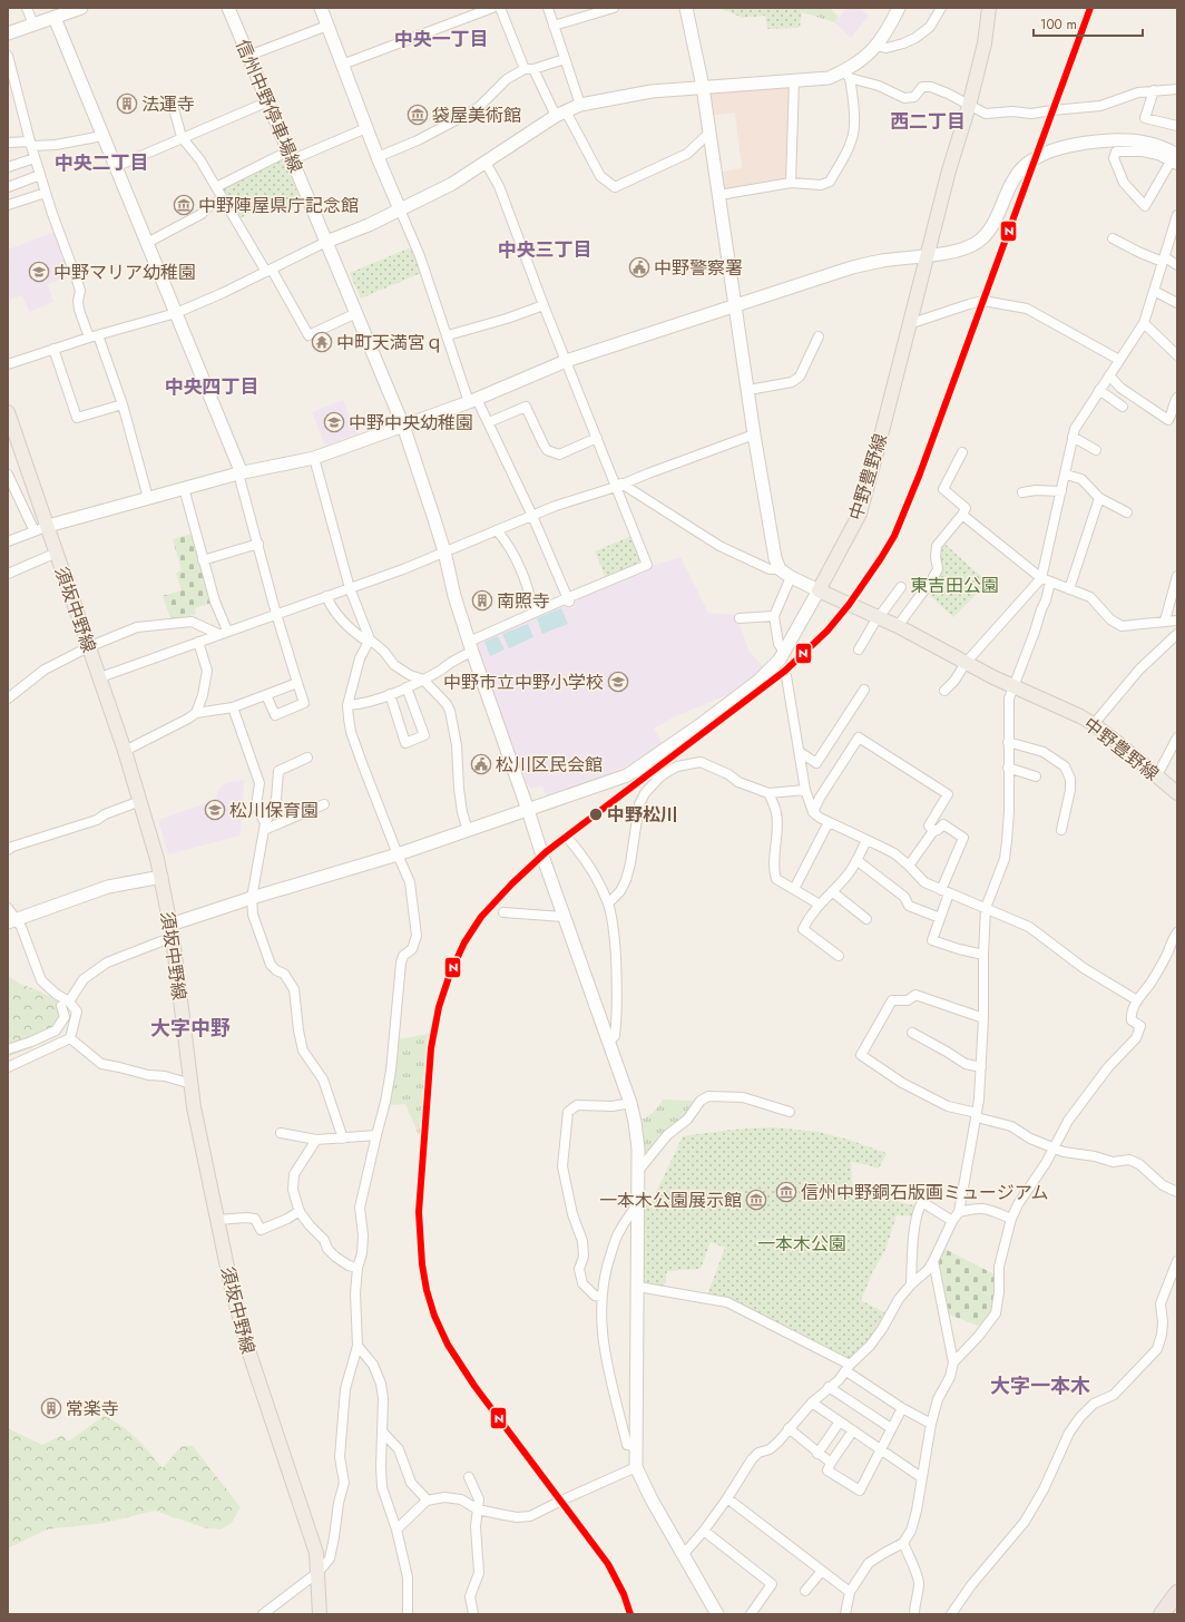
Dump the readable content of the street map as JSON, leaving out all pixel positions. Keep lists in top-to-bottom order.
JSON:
{
  "streets": {
    "main road": ["中野豊野線", "須坂中野線"],
    "street": ["信州中野停車場線"]
  },
  "districts": [
    "中央一丁目",
    "西二丁目",
    "中央二丁目",
    "中央三丁目",
    "中央四丁目",
    "大字中野",
    "大字一本木"
  ],
  "parks": ["東吉田公園", "一本木公園"],
  "places": {
    "building": ["法運寺", "南照寺", "常楽寺"],
    "museum": [
      "袋屋美術館",
      "中野陣屋県庁記念館",
      "信州中野銅石版画ミュージアム",
      "一本木公園展示館"
    ],
    "public building": ["中野警察署", "松川区民会館"],
    "school or university": [
      "中野マリア幼稚園",
      "中野中央幼稚園",
      "中野市立中野小学校",
      "松川保育園"
    ],
    "temple": ["中町天満宮ｑ"],
    "other": ["中野松川"]
  },
  "lines": ["transit line N"],
  "scale_bar": "100 m"
}
